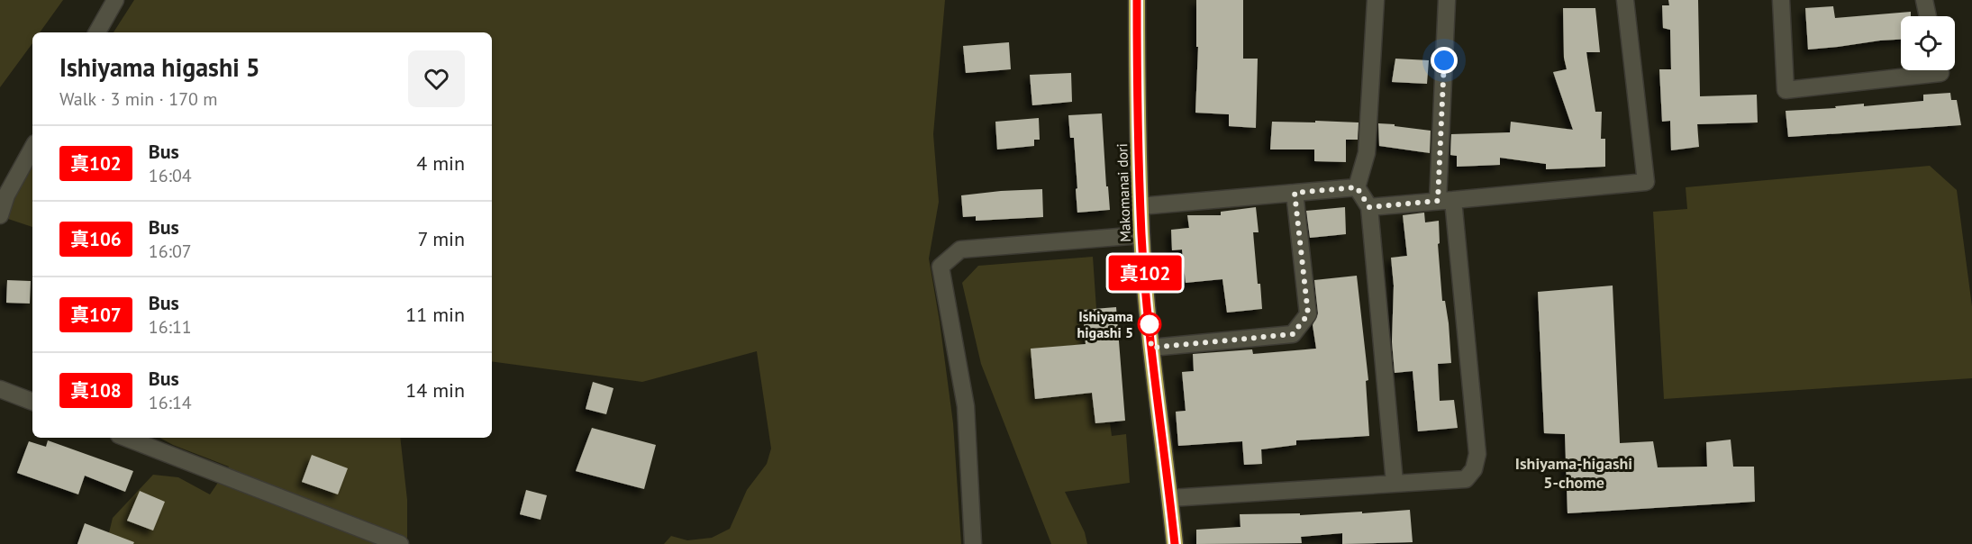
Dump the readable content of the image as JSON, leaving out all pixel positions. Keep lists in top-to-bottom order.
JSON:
{
  "streets": {
    "highway": ["Makomanai dori"]
  },
  "districts": ["Ishiyama-higashi 5-chome"],
  "places": ["Ishiyama higashi 5"],
  "lines": ["bus line 真102"],
  "page": {
    "on_map": "真102",
    "heading": ["Ishiyama higashi 5", "Walk · 3 min · 170 m"],
    "list": [
      {
        "mark": "真102",
        "name": "Bus",
        "note": "16:04",
        "value": "4 min"
      },
      {
        "mark": "真106",
        "name": "Bus",
        "note": "16:07",
        "value": "7 min"
      },
      {
        "mark": "真107",
        "name": "Bus",
        "note": "16:11",
        "value": "11 min"
      },
      {
        "mark": "真108",
        "name": "Bus",
        "note": "16:14",
        "value": "14 min"
      }
    ]
  }
}
